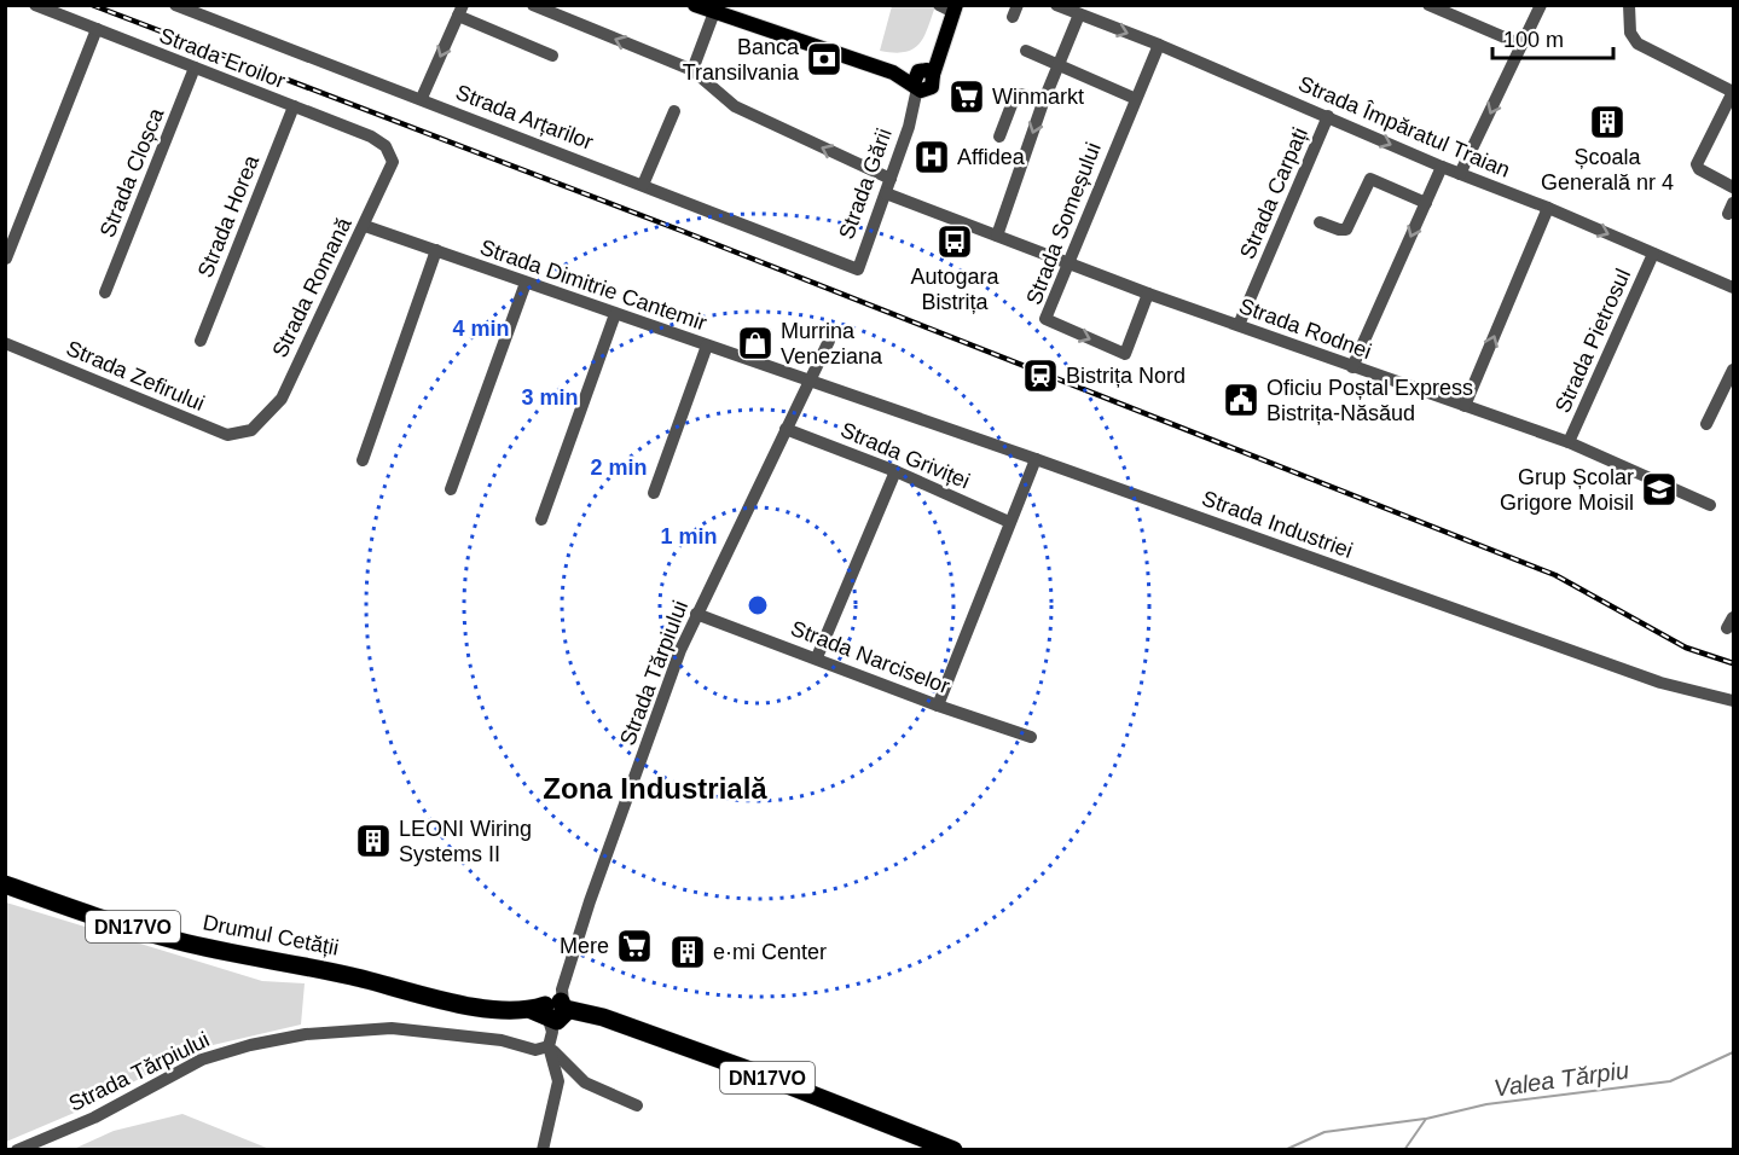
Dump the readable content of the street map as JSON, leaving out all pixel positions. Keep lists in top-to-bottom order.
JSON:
{
  "streets": {
    "highway": ["DN17VO", "Drumul Cetății"],
    "main road": ["Strada Gării"],
    "street": [
      "Strada Eroilor",
      "Strada Arțarilor",
      "Strada Împăratul Traian",
      "Strada Cloșca",
      "Strada Carpați",
      "Strada Horea",
      "Strada Someșului",
      "Strada Dimitrie Cantemir",
      "Strada Romană",
      "Strada Rodnei",
      "Strada Pietrosul",
      "Strada Zefirului",
      "Strada Griviței",
      "Strada Industriei",
      "Strada Narciselor",
      "Strada Tărpiului"
    ]
  },
  "crossings": [
    ["Strada Eroilor", "Strada Cloșca"],
    ["Strada Eroilor", "Strada Horea"],
    ["Strada Eroilor", "Strada Romană"],
    ["Strada Arțarilor", "Strada Gării"],
    ["Strada Împăratul Traian", "Strada Carpați"],
    ["Strada Împăratul Traian", "Strada Someșului"],
    ["Strada Împăratul Traian", "Strada Pietrosul"],
    ["Strada Gării", "Strada Rodnei"],
    ["Strada Carpați", "Strada Rodnei"],
    ["Strada Someșului", "Strada Rodnei"],
    ["Strada Dimitrie Cantemir", "Strada Romană"],
    ["Strada Dimitrie Cantemir", "Strada Industriei"],
    ["Strada Dimitrie Cantemir", "Strada Tărpiului"],
    ["Strada Romană", "Strada Zefirului"],
    ["Strada Rodnei", "Strada Pietrosul"],
    ["Strada Griviței", "Strada Tărpiului"],
    ["Strada Industriei", "Strada Tărpiului"],
    ["Strada Narciselor", "Strada Tărpiului"],
    ["Strada Tărpiului", "Drumul Cetății"]
  ],
  "one_way": ["Strada Împăratul Traian"],
  "districts": ["Zona Industrială"],
  "water": ["Valea Tărpiu"],
  "places": {
    "bank": ["Banca Transilvania"],
    "supermarket": ["Winmarkt", "Mere"],
    "building": ["Școala Generală nr 4", "LEONI Wiring Systems II", "e·mi Center"],
    "hospital": ["Affidea"],
    "bus stop": ["Autogara Bistrița"],
    "shop": ["Murrina Veneziana"],
    "station": ["Bistrița Nord"],
    "public building": ["Oficiu Poștal Express Bistrița-Năsăud"],
    "school or university": ["Grup Școlar Grigore Moisil"]
  },
  "scale_bar": "100 m",
  "rings": [
    "4 min",
    "3 min",
    "2 min",
    "1 min"
  ]
}
